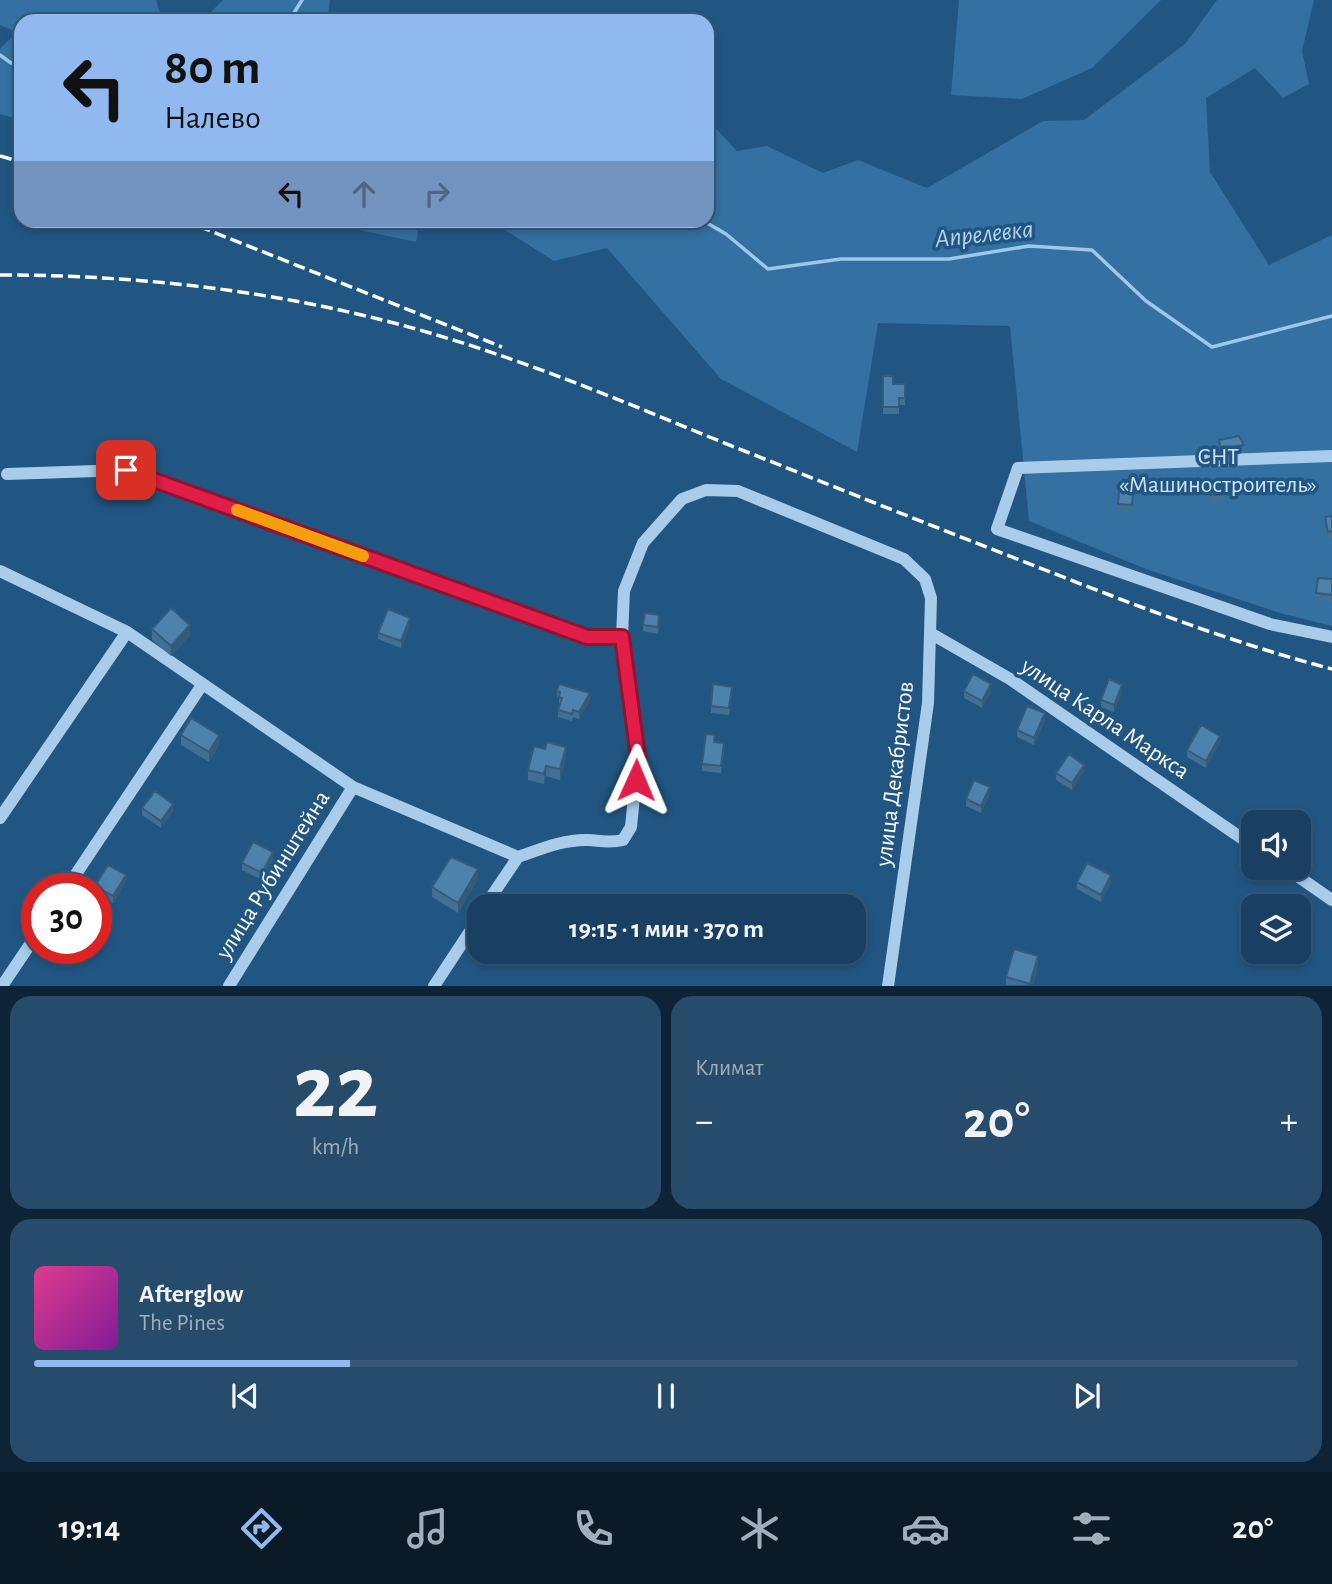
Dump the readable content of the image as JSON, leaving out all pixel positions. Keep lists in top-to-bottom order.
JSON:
{
  "streets": {
    "street": ["улица Карла Маркса", "улица Декабристов", "улица Рубинштейна"]
  },
  "crossings": [
    ["улица Карла Маркса", "улица Декабристов"]
  ],
  "water": ["Апрелевка"],
  "parks": ["СНТ «Машиностроитель»"],
  "page": {
    "turn": ["80 m", "Налево"],
    "limit": "30",
    "trip": "19:15 · 1 мин · 370 m",
    "tile": [
      ["22", "km/h"],
      "Климат"
    ],
    "heat": ["−", "20°", "+"],
    "song": ["Afterglow", "The Pines"],
    "tabs": ["19:14", "20°"]
  }
}
